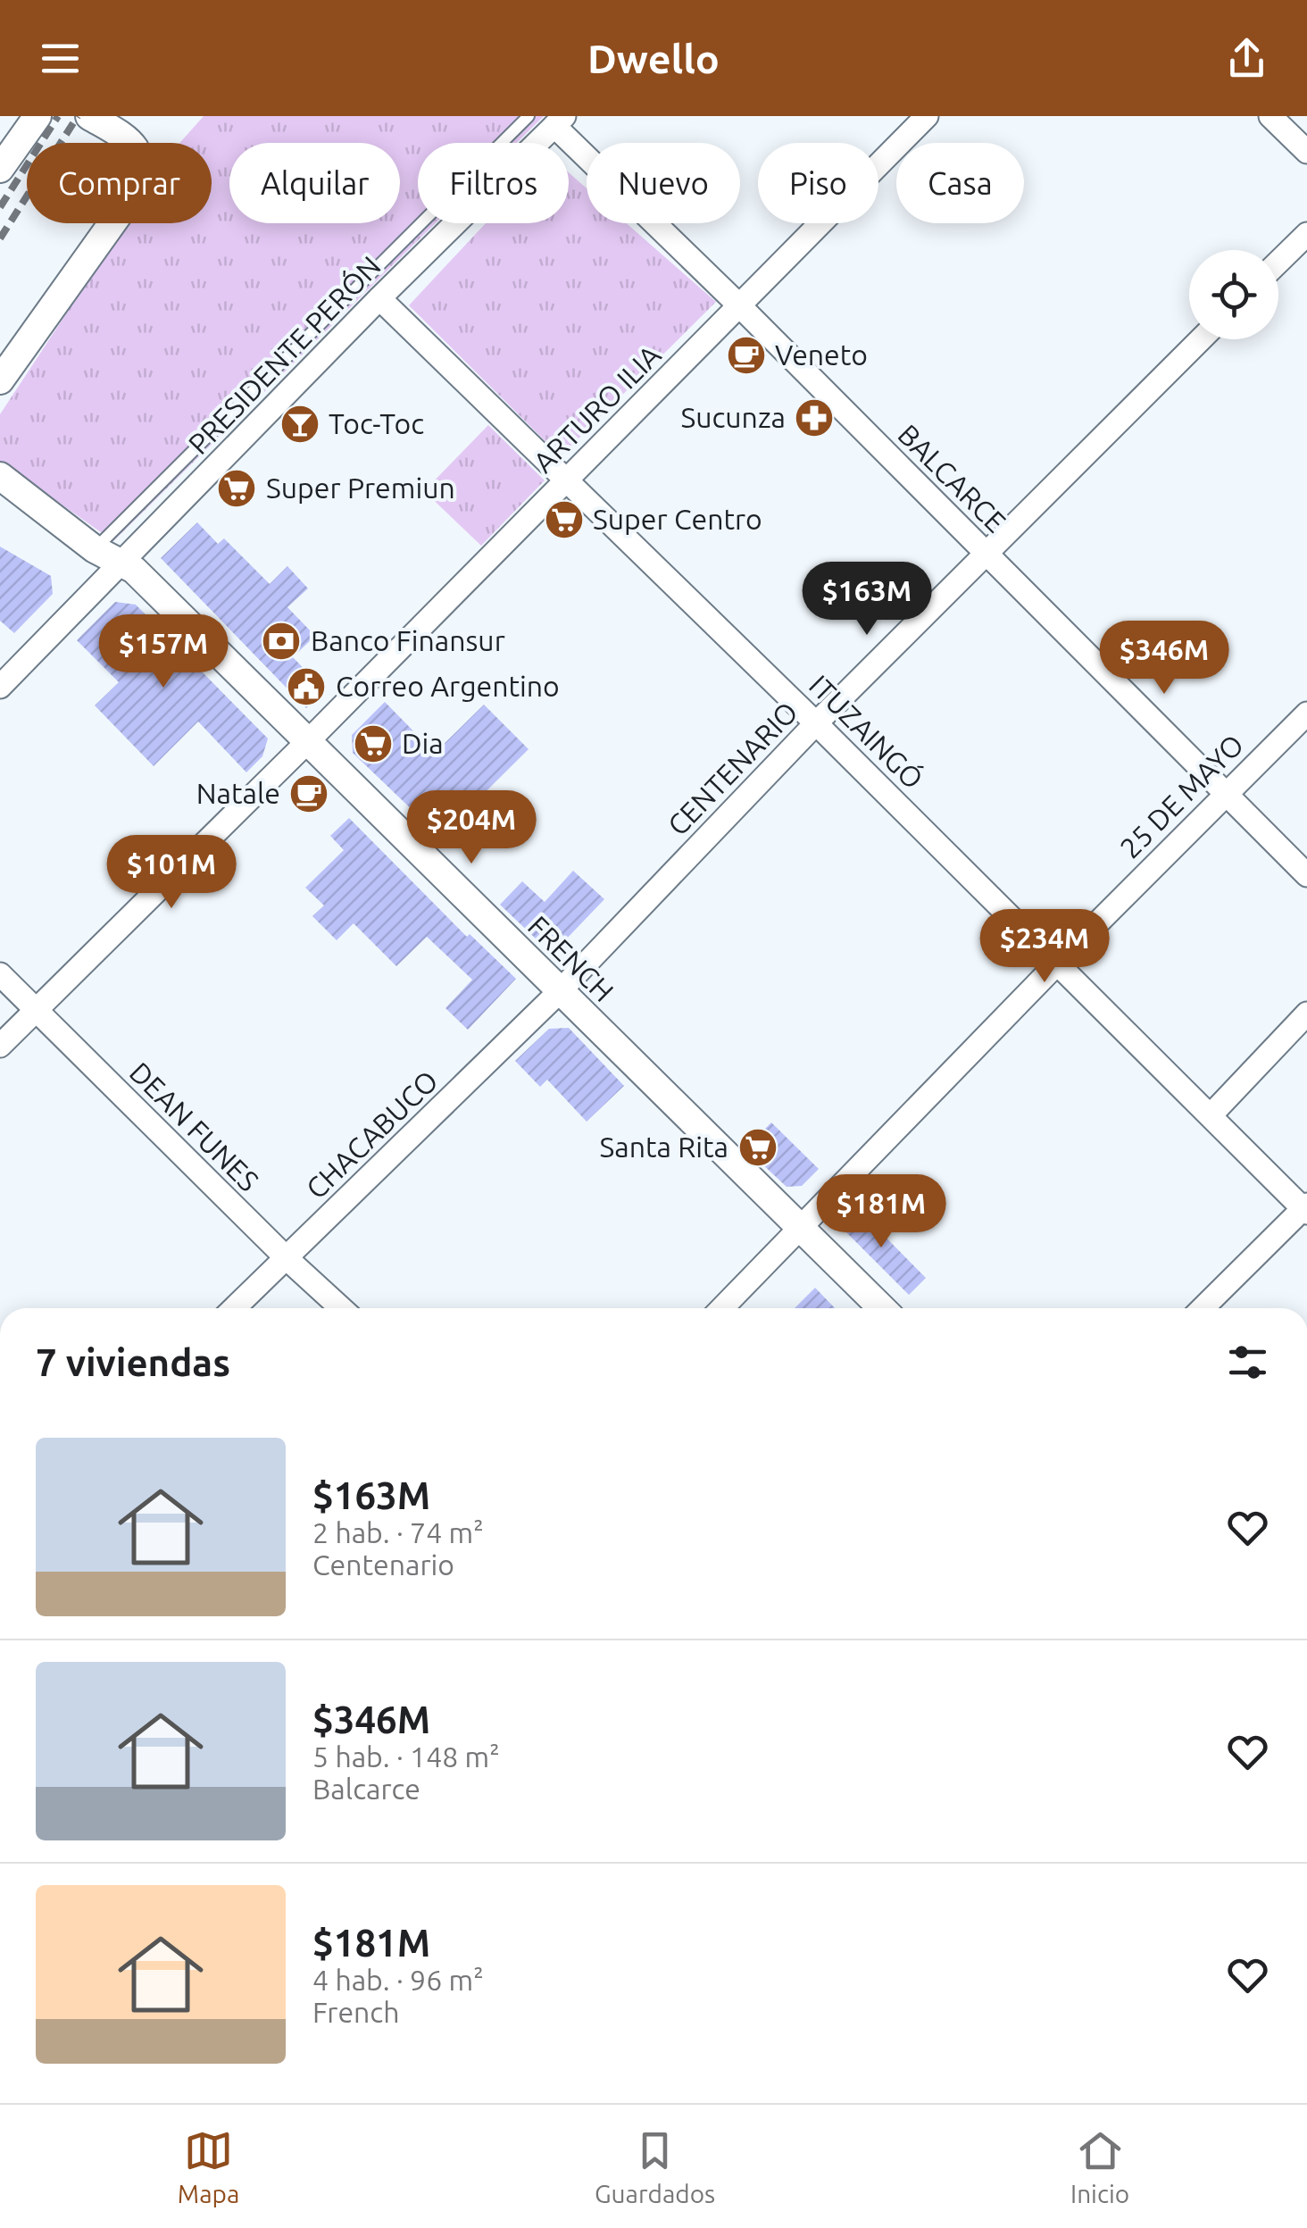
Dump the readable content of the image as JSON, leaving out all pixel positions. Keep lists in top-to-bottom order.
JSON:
{
  "streets": {
    "street": [
      "PRESIDENTE PERÓN",
      "ARTURO ILIA",
      "BALCARCE",
      "ITUZAINGÓ",
      "CENTENARIO",
      "25 DE MAYO",
      "FRENCH",
      "DEAN FUNES",
      "CHACABUCO"
    ]
  },
  "crossings": [
    ["PRESIDENTE PERÓN", "BALCARCE"],
    ["PRESIDENTE PERÓN", "ITUZAINGÓ"],
    ["PRESIDENTE PERÓN", "FRENCH"],
    ["ARTURO ILIA", "BALCARCE"],
    ["ARTURO ILIA", "ITUZAINGÓ"],
    ["ARTURO ILIA", "FRENCH"],
    ["ARTURO ILIA", "DEAN FUNES"],
    ["BALCARCE", "CENTENARIO"],
    ["BALCARCE", "25 DE MAYO"],
    ["ITUZAINGÓ", "CENTENARIO"],
    ["ITUZAINGÓ", "25 DE MAYO"],
    ["CENTENARIO", "FRENCH"],
    ["CENTENARIO", "CHACABUCO"],
    ["25 DE MAYO", "FRENCH"],
    ["FRENCH", "CHACABUCO"],
    ["DEAN FUNES", "CHACABUCO"]
  ],
  "places": {
    "cafe": ["Veneto", "Natale"],
    "pharmacy": ["Sucunza"],
    "bar": ["Toc-Toc"],
    "supermarket": [
      "Super Premiun",
      "Super Centro",
      "Dia",
      "Santa Rita"
    ],
    "bank": ["Banco Finansur"],
    "public building": ["Correo Argentino"]
  },
  "page": {
    "header": "Dwello",
    "chip": [
      "Comprar",
      "Alquilar",
      "Filtros",
      "Nuevo",
      "Piso",
      "Casa"
    ],
    "price": [
      "$163M",
      "$157M",
      "$346M",
      "$204M",
      "$101M",
      "$234M",
      "$181M"
    ],
    "heading": "7 viviendas",
    "list": [
      {
        "name": "$163M",
        "note": "2 hab. · 74 m² · Centenario"
      },
      {
        "name": "$346M",
        "note": "5 hab. · 148 m² · Balcarce"
      },
      {
        "name": "$181M",
        "note": "4 hab. · 96 m² · French"
      }
    ],
    "tabs": ["Mapa", "Guardados", "Inicio"]
  }
}
